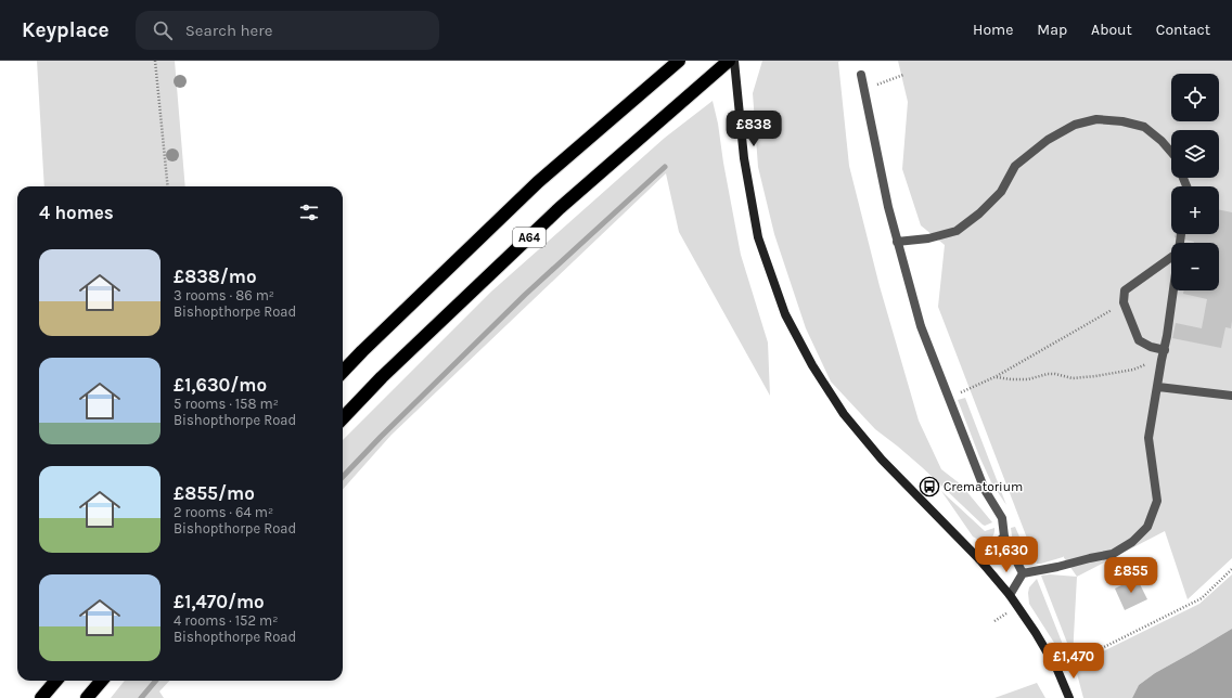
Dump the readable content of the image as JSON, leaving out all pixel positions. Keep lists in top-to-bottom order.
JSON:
{
  "streets": {
    "highway": ["A64"]
  },
  "places": {
    "bus stop": ["Crematorium"]
  },
  "page": {
    "header": "Keyplace",
    "search": "Search here",
    "nav": [
      "Home",
      "Map",
      "About",
      "Contact"
    ],
    "map_buttons": ["+", "−"],
    "price": [
      "£838",
      "£1,630",
      "£855",
      "£1,470"
    ],
    "heading": "4 homes",
    "list": [
      {
        "name": "£838/mo",
        "note": "3 rooms · 86 m² · Bishopthorpe Road"
      },
      {
        "name": "£1,630/mo",
        "note": "5 rooms · 158 m² · Bishopthorpe Road"
      },
      {
        "name": "£855/mo",
        "note": "2 rooms · 64 m² · Bishopthorpe Road"
      },
      {
        "name": "£1,470/mo",
        "note": "4 rooms · 152 m² · Bishopthorpe Road"
      }
    ]
  }
}
